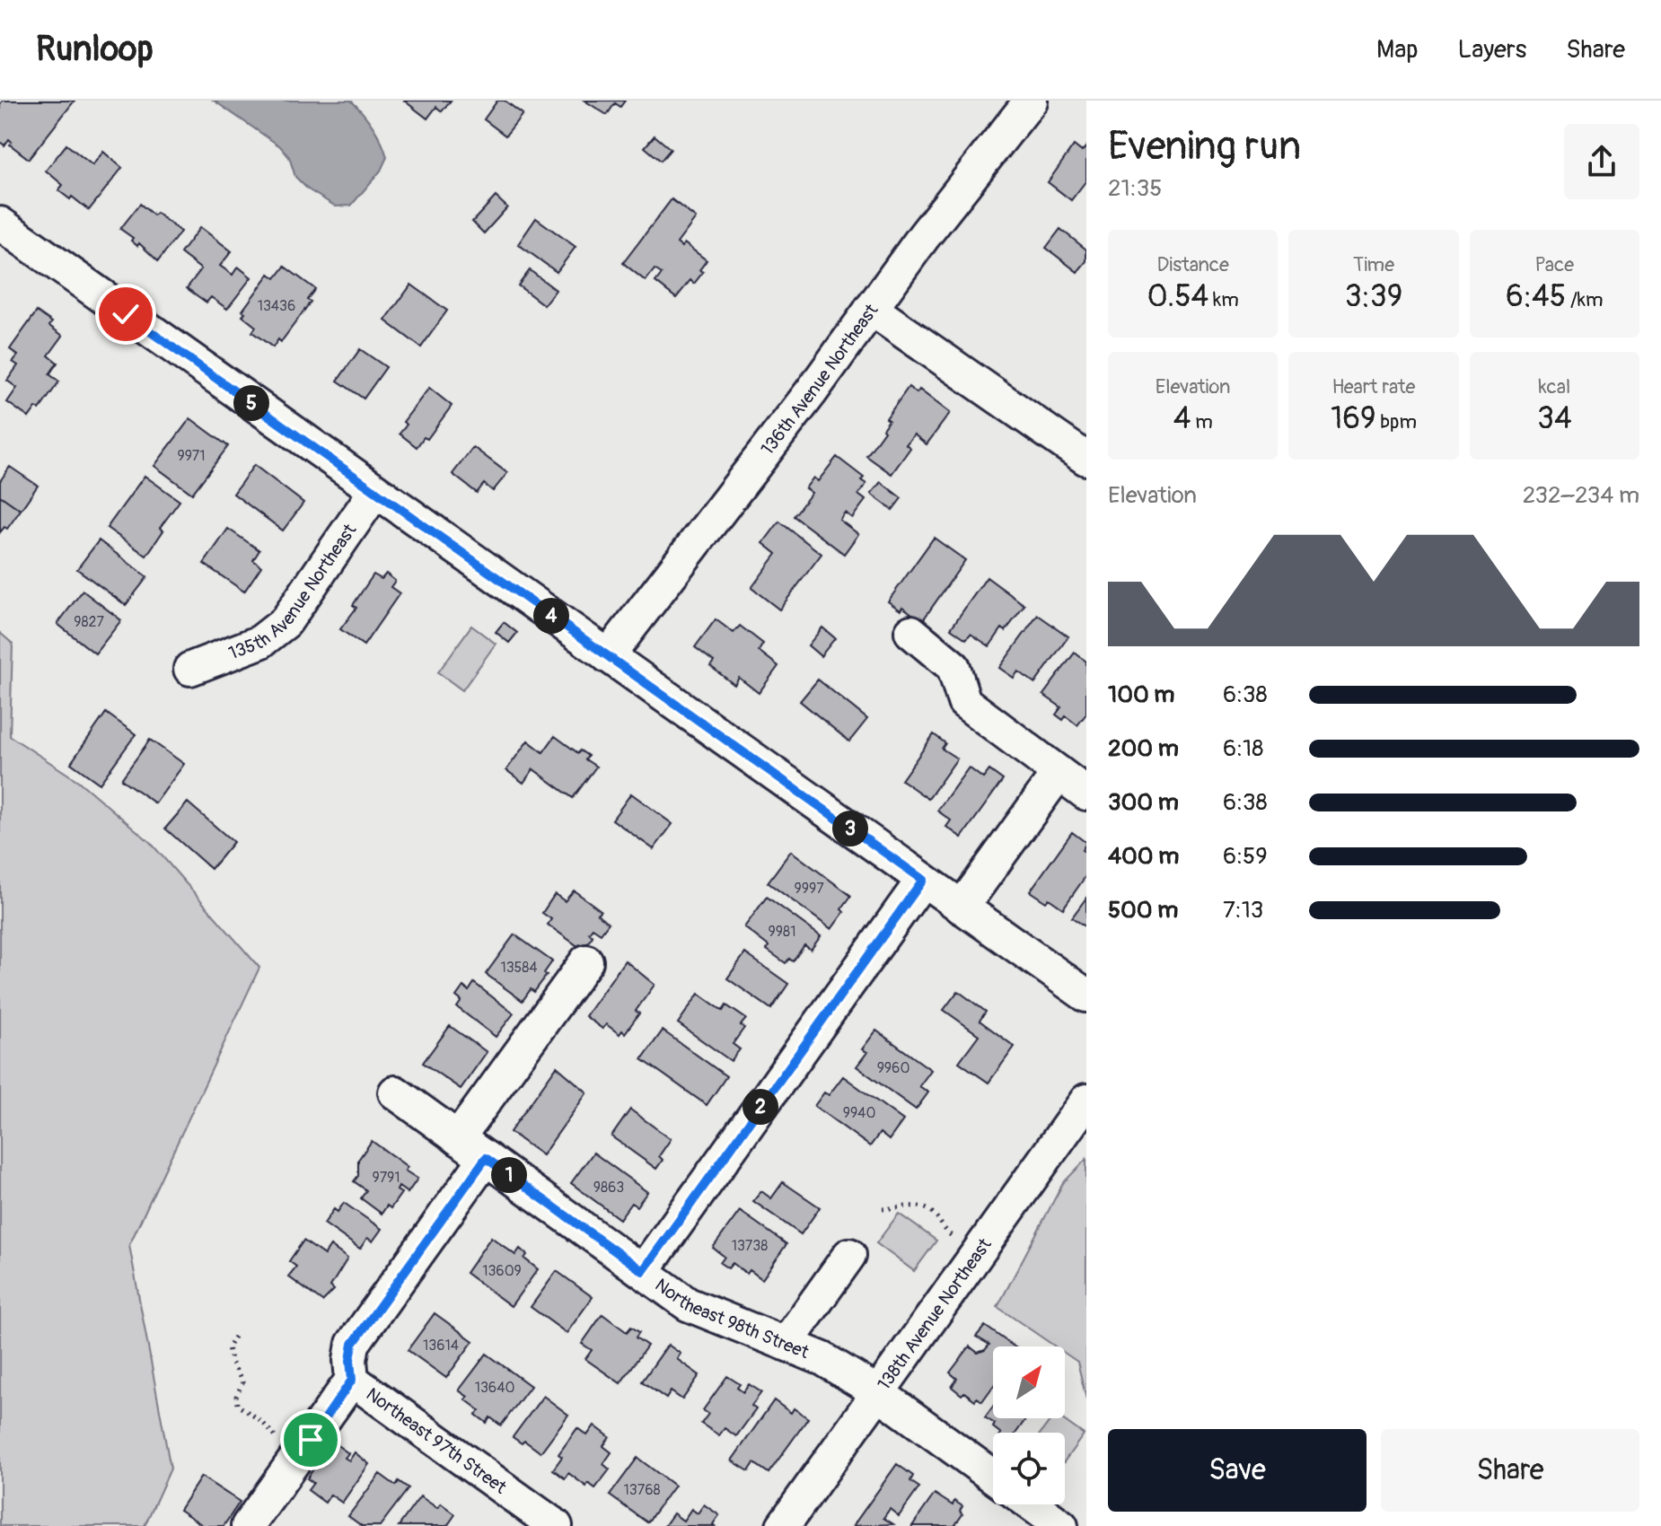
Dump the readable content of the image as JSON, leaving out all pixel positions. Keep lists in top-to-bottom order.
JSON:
{
  "streets": {
    "street": [
      "136th Avenue Northeast",
      "135th Avenue Northeast",
      "138th Avenue Northeast",
      "Northeast 98th Street",
      "Northeast 97th Street"
    ]
  },
  "crossings": [
    ["138th Avenue Northeast", "Northeast 98th Street"]
  ],
  "house_numbers": [
    "13436",
    "9971",
    "9827",
    "9997",
    "9981",
    "13584",
    "9960",
    "9940",
    "9791",
    "9863",
    "13738",
    "13609",
    "13614",
    "13640",
    "13768"
  ],
  "north": "top right",
  "page": {
    "header": "Runloop",
    "nav": ["Map", "Layers", "Share"],
    "heading": ["Evening run", "21:35"],
    "stats": [
      ["Distance", "0.54 km"],
      ["Time", "3:39"],
      ["Pace", "6:45 /km"],
      ["Elevation", "4 m"],
      ["Heart rate", "169 bpm"],
      ["kcal", "34"]
    ],
    "pins": [
      "5",
      "4",
      "3",
      "2",
      "1"
    ],
    "chart": ["Elevation", "232–234 m"],
    "list": [
      {
        "name": "100 m",
        "note": "6:38"
      },
      {
        "name": "200 m",
        "note": "6:18"
      },
      {
        "name": "300 m",
        "note": "6:38"
      },
      {
        "name": "400 m",
        "note": "6:59"
      },
      {
        "name": "500 m",
        "note": "7:13"
      }
    ],
    "buttons": ["Save", "Share"]
  }
}
